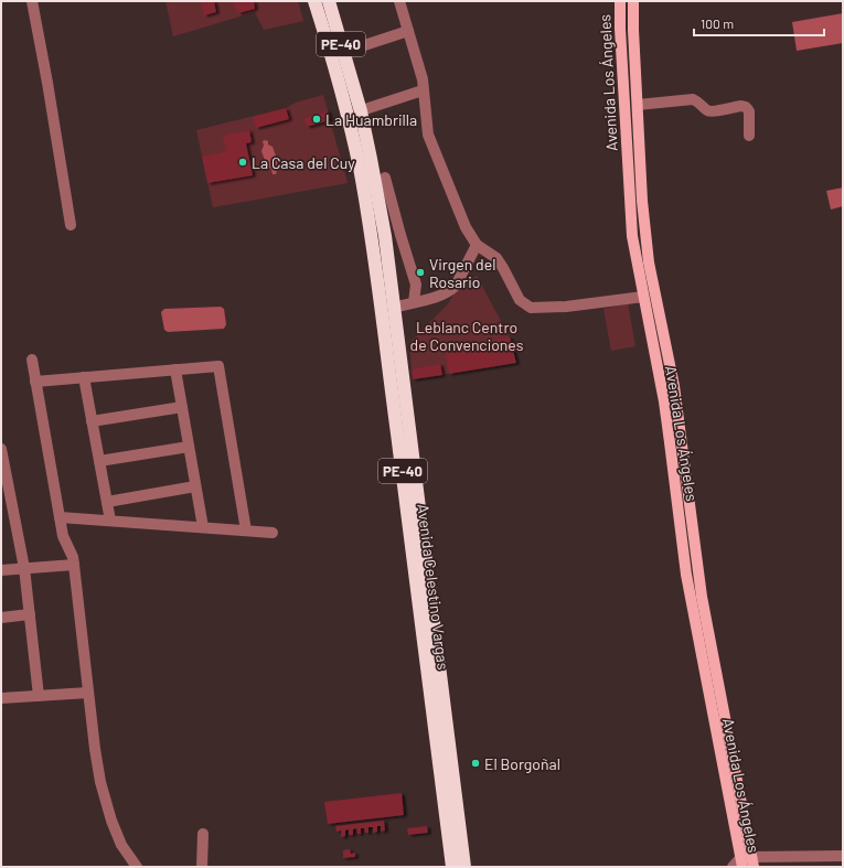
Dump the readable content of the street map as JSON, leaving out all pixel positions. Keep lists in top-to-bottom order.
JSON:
{
  "streets": {
    "highway": ["PE-40", "Avenida Celestino Vargas"],
    "main road": ["Avenida Los Ángeles"]
  },
  "parks": ["Leblanc Centro de Convenciones"],
  "places": [
    "La Huambrilla",
    "La Casa del Cuy",
    "Virgen del Rosario",
    "El Borgoñal"
  ],
  "scale_bar": "100 m"
}
